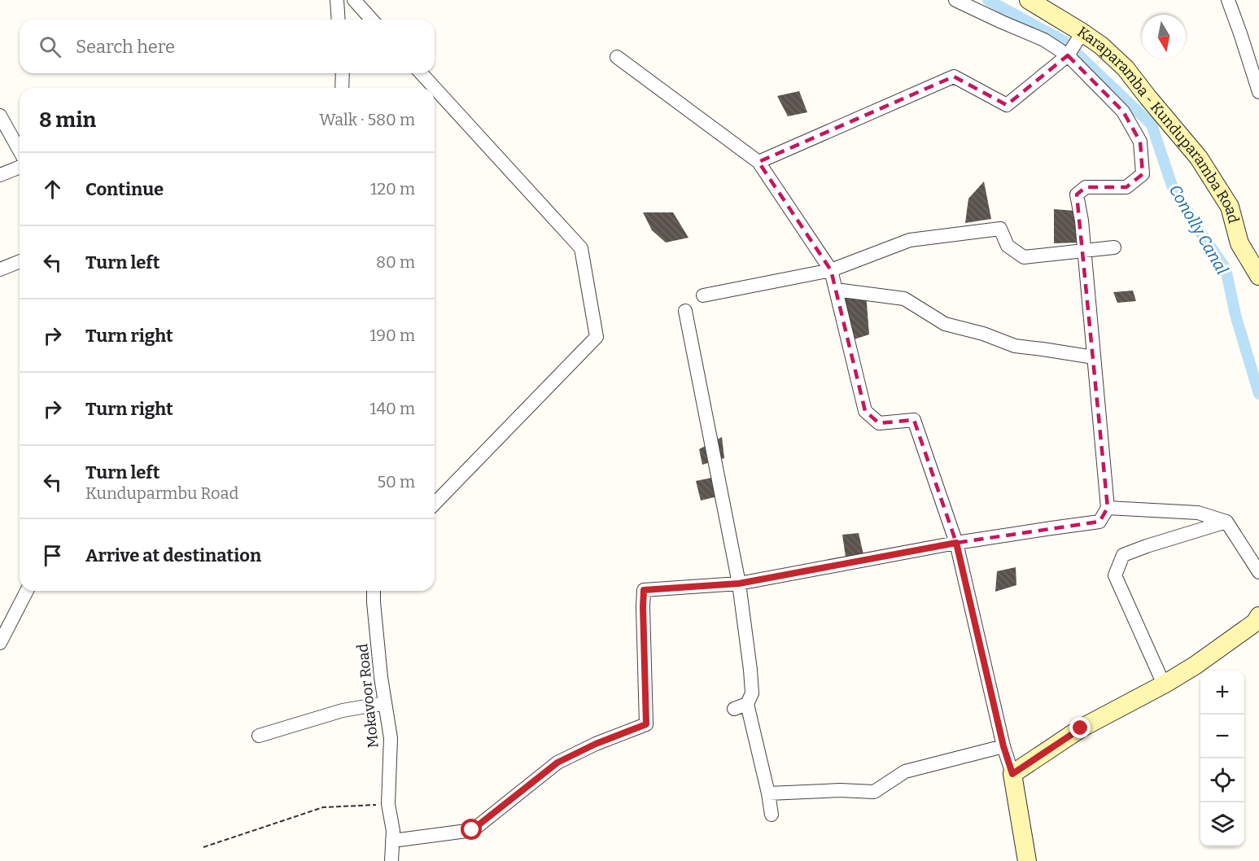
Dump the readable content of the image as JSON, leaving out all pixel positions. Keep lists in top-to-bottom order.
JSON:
{
  "streets": {
    "main road": ["Karaparamba - Kunduparamba Road"],
    "street": ["Mokavoor Road"]
  },
  "water": ["Conolly Canal"],
  "north": "bottom",
  "page": {
    "search": "Search here",
    "heading": ["8 min", "Walk · 580 m"],
    "list": [
      ["Continue", "120 m"],
      ["Turn left", "80 m"],
      ["Turn right", "190 m"],
      ["Turn right", "140 m"],
      ["Turn left", "Kunduparmbu Road", "50 m"],
      "Arrive at destination"
    ],
    "map_buttons": ["+", "−"]
  }
}
